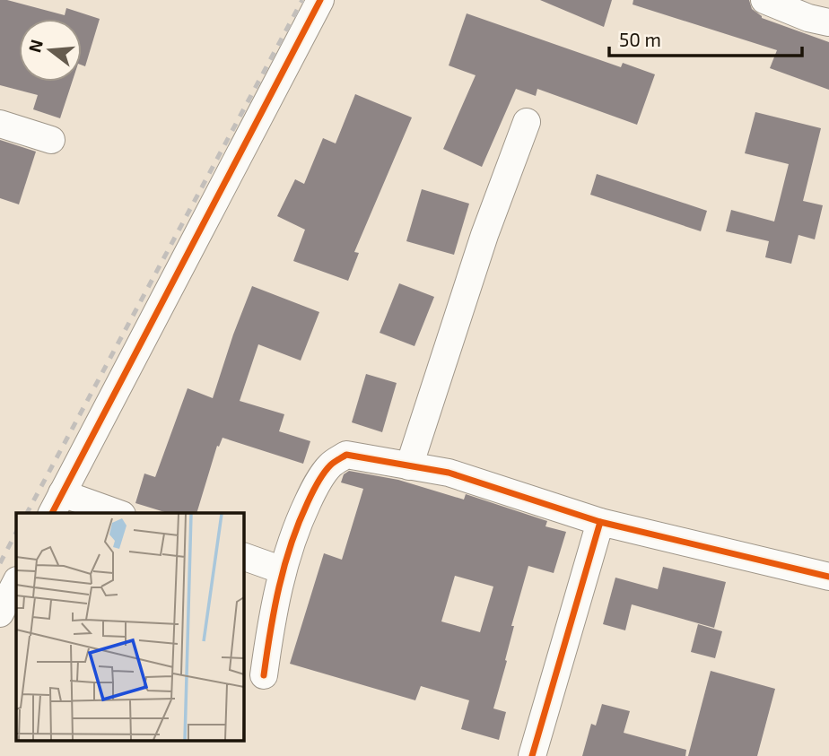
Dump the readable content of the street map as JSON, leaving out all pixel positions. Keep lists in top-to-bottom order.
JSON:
{
  "scale_bar": "50 m",
  "north": "left"
}
